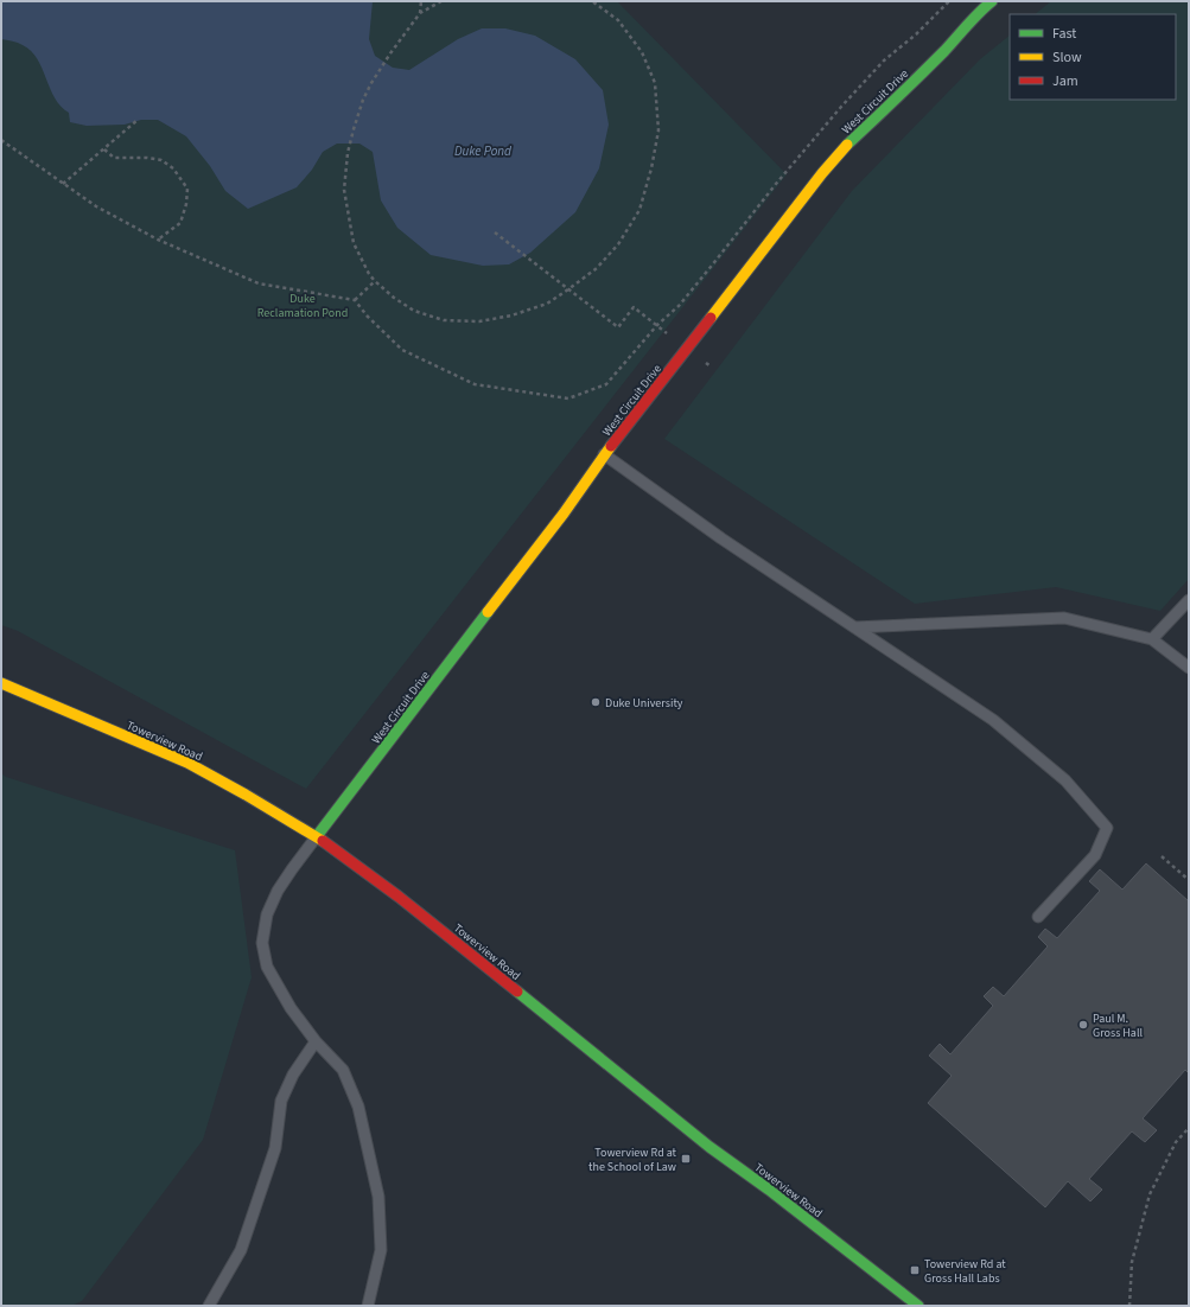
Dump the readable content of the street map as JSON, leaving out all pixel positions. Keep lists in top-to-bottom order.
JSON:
{
  "streets": {
    "street": ["West Circuit Drive", "Towerview Road"]
  },
  "crossings": [
    ["West Circuit Drive", "Towerview Road"]
  ],
  "water": ["Duke Pond"],
  "parks": ["Duke Reclamation Pond"],
  "places": {
    "other": ["Duke University", "Paul M. Gross Hall"],
    "transit": ["Towerview Rd at the School of Law", "Towerview Rd at Gross Hall Labs"]
  },
  "legend": ["Fast", "Slow", "Jam"]
}
